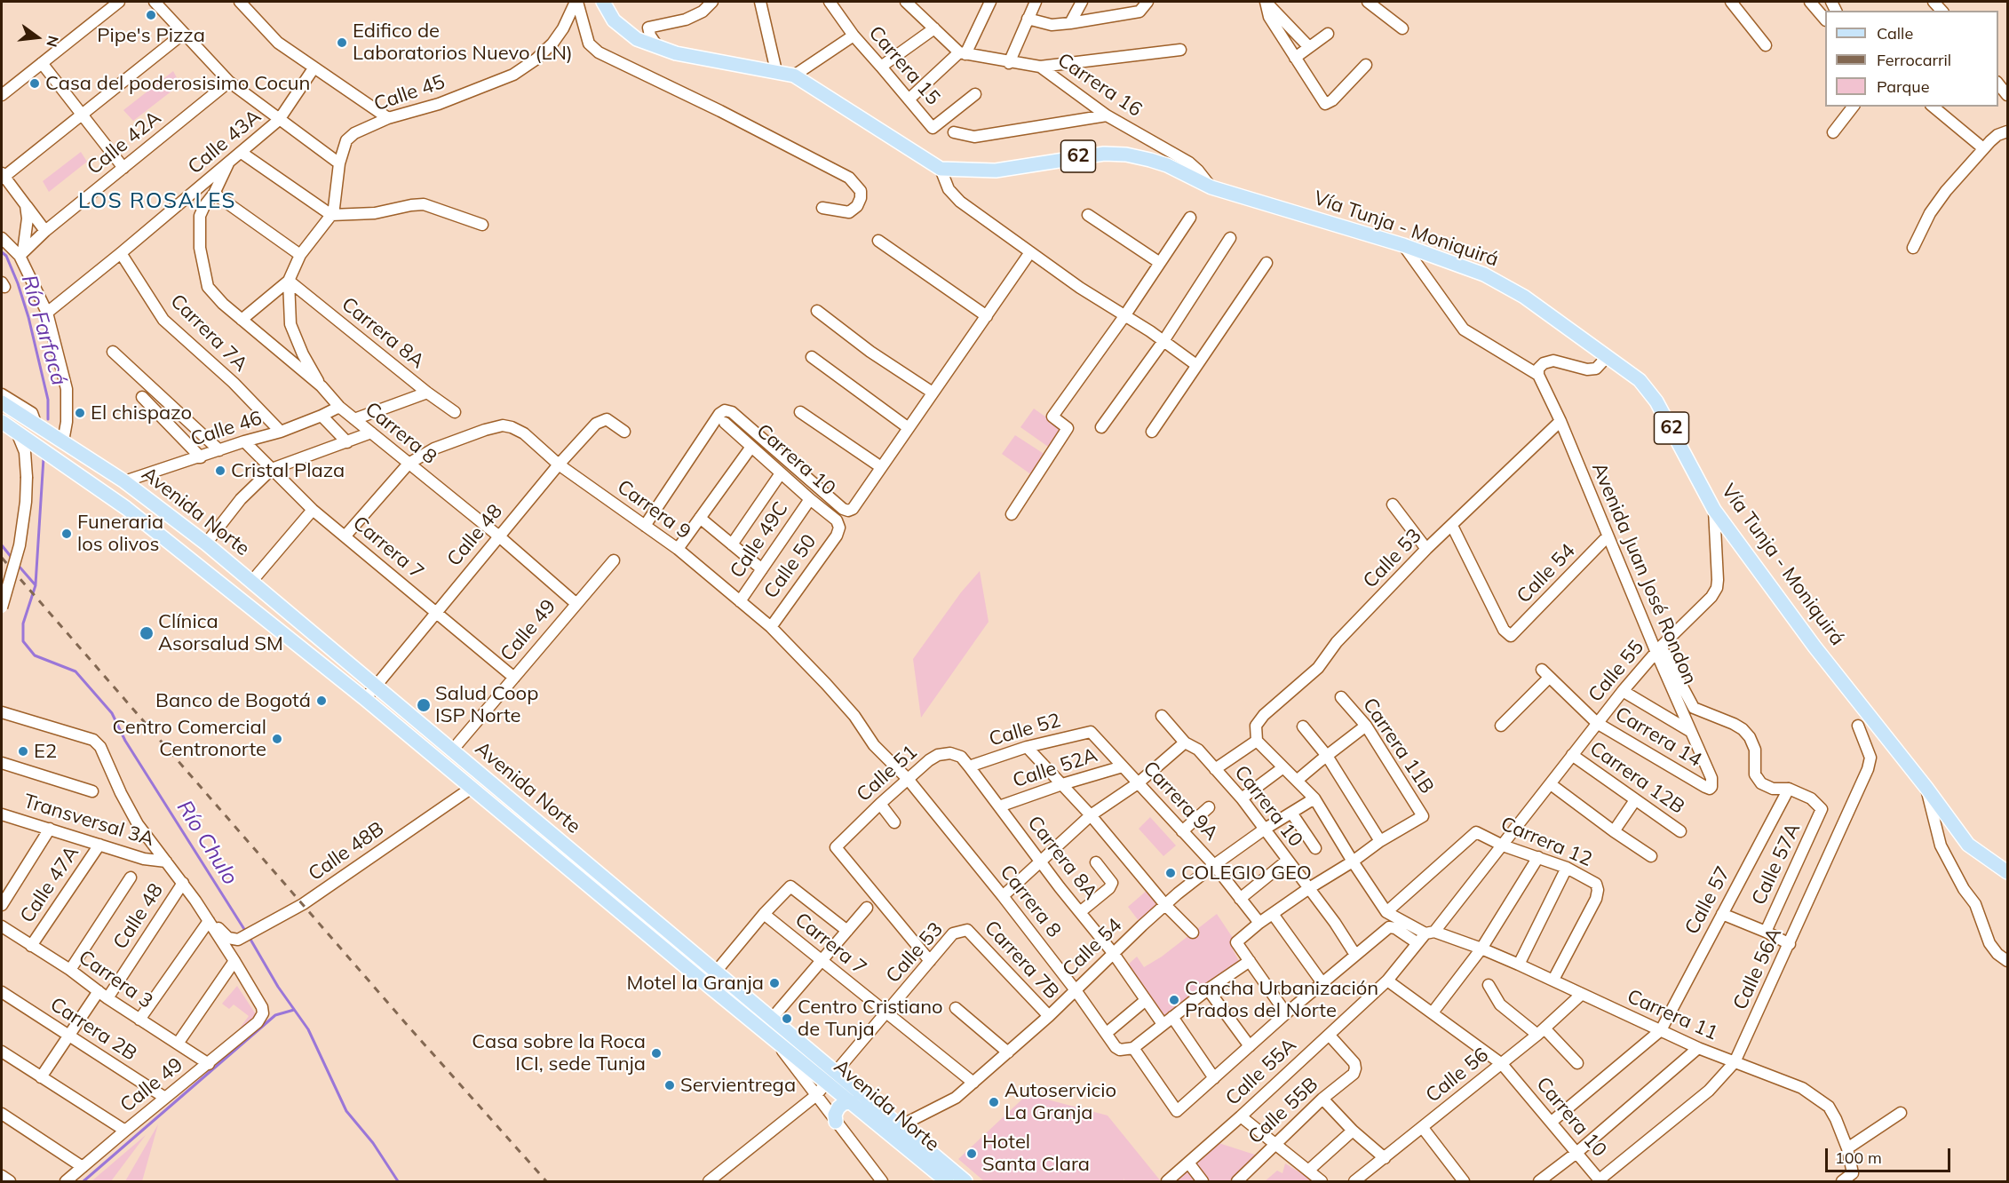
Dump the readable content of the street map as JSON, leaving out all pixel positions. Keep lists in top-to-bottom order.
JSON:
{
  "streets": {
    "main road": ["62", "Vía Tunja - Moniquirá", "Avenida Norte"],
    "street": [
      "Carrera 15",
      "Carrera 16",
      "Calle 45",
      "Calle 43A",
      "Calle 42A",
      "Carrera 7A",
      "Carrera 8A",
      "Calle 46",
      "Carrera 8",
      "Carrera 10",
      "Carrera 9",
      "Calle 48",
      "Calle 49C",
      "Carrera 7",
      "Calle 53",
      "Calle 50",
      "Calle 54",
      "Avenida Juan José Rondon",
      "Calle 49",
      "Calle 55",
      "Calle 52",
      "Carrera 14",
      "Carrera 11B",
      "Calle 52A",
      "Calle 51",
      "Carrera 12B",
      "Carrera 9A",
      "Transversal 3A",
      "Carrera 12",
      "Calle 48B",
      "Calle 57A",
      "Calle 47A",
      "Calle 57",
      "Carrera 7B",
      "Calle 56A",
      "Carrera 3",
      "Carrera 11",
      "Carrera 2B",
      "Calle 55A",
      "Calle 56",
      "Calle 55B"
    ]
  },
  "crossings": [
    ["Carrera 16", "Vía Tunja - Moniquirá"],
    ["Calle 45", "Carrera 8A"],
    ["Calle 43A", "Carrera 7A"],
    ["Vía Tunja - Moniquirá", "Calle 55"],
    ["Carrera 7A", "Calle 46"],
    ["Carrera 8A", "Calle 54"],
    ["Carrera 8A", "Calle 52"],
    ["Carrera 8A", "Calle 52A"],
    ["Carrera 8A", "Calle 51"],
    ["Calle 46", "Carrera 8"],
    ["Calle 46", "Avenida Norte"],
    ["Calle 46", "Carrera 7"],
    ["Carrera 8", "Carrera 9"],
    ["Carrera 8", "Calle 48"],
    ["Carrera 8", "Calle 50"],
    ["Carrera 8", "Calle 54"],
    ["Carrera 8", "Calle 49"],
    ["Carrera 8", "Calle 51"],
    ["Carrera 10", "Calle 49C"],
    ["Carrera 10", "Calle 50"],
    ["Carrera 10", "Calle 54"],
    ["Carrera 10", "Calle 56A"],
    ["Carrera 10", "Calle 55A"],
    ["Carrera 10", "Calle 56"],
    ["Carrera 9", "Calle 48"],
    ["Carrera 9", "Calle 49C"],
    ["Carrera 9", "Calle 50"],
    ["Avenida Norte", "Calle 48"],
    ["Avenida Norte", "Calle 53"],
    ["Avenida Norte", "Calle 54"],
    ["Avenida Norte", "Calle 49"],
    ["Avenida Norte", "Calle 48B"],
    ["Calle 48", "Carrera 7"],
    ["Calle 48", "Carrera 3"],
    ["Calle 48", "Carrera 2B"],
    ["Carrera 7", "Calle 53"],
    ["Carrera 7", "Calle 54"],
    ["Carrera 7", "Calle 49"],
    ["Calle 53", "Calle 54"],
    ["Calle 53", "Avenida Juan José Rondon"],
    ["Calle 53", "Calle 51"],
    ["Calle 53", "Carrera 7B"],
    ["Calle 53", "Carrera 11"],
    ["Calle 54", "Avenida Juan José Rondon"],
    ["Calle 54", "Carrera 9A"],
    ["Calle 54", "Carrera 7B"],
    ["Calle 54", "Carrera 11"],
    ["Avenida Juan José Rondon", "Calle 55"],
    ["Avenida Juan José Rondon", "Carrera 14"],
    ["Calle 49", "Carrera 3"],
    ["Calle 49", "Carrera 2B"],
    ["Calle 55", "Carrera 14"],
    ["Calle 55", "Carrera 12B"],
    ["Calle 55", "Carrera 12"],
    ["Calle 55", "Calle 55A"],
    ["Calle 52", "Calle 51"],
    ["Calle 52", "Carrera 9A"],
    ["Calle 52A", "Carrera 9A"],
    ["Transversal 3A", "Calle 47A"],
    ["Carrera 12", "Carrera 11"],
    ["Carrera 12", "Calle 55A"],
    ["Calle 57A", "Calle 57"],
    ["Calle 47A", "Carrera 3"],
    ["Calle 57", "Carrera 11"],
    ["Calle 56A", "Carrera 11"],
    ["Carrera 11", "Calle 55A"],
    ["Carrera 11", "Calle 56"],
    ["Calle 55A", "Calle 55B"]
  ],
  "districts": ["LOS ROSALES"],
  "water": ["Río Farfacá", "Río Chulo"],
  "places": [
    "Pipe's Pizza",
    "Edifico de Laboratorios Nuevo (LN)",
    "Casa del poderosisimo Cocun",
    "El chispazo",
    "Cristal Plaza",
    "Funeraria los olivos",
    "Clínica Asorsalud SM",
    "Banco de Bogotá",
    "Salud Coop ISP Norte",
    "Centro Comercial Centronorte",
    "E2",
    "COLEGIO GEO",
    "Motel la Granja",
    "Cancha Urbanización Prados del Norte",
    "Centro Cristiano de Tunja",
    "Casa sobre la Roca ICI, sede Tunja",
    "Servientrega",
    "Autoservicio La Granja",
    "Hotel Santa Clara"
  ],
  "legend": ["Calle", "Ferrocarril", "Parque"],
  "scale_bar": "100 m",
  "north": "right"
}
